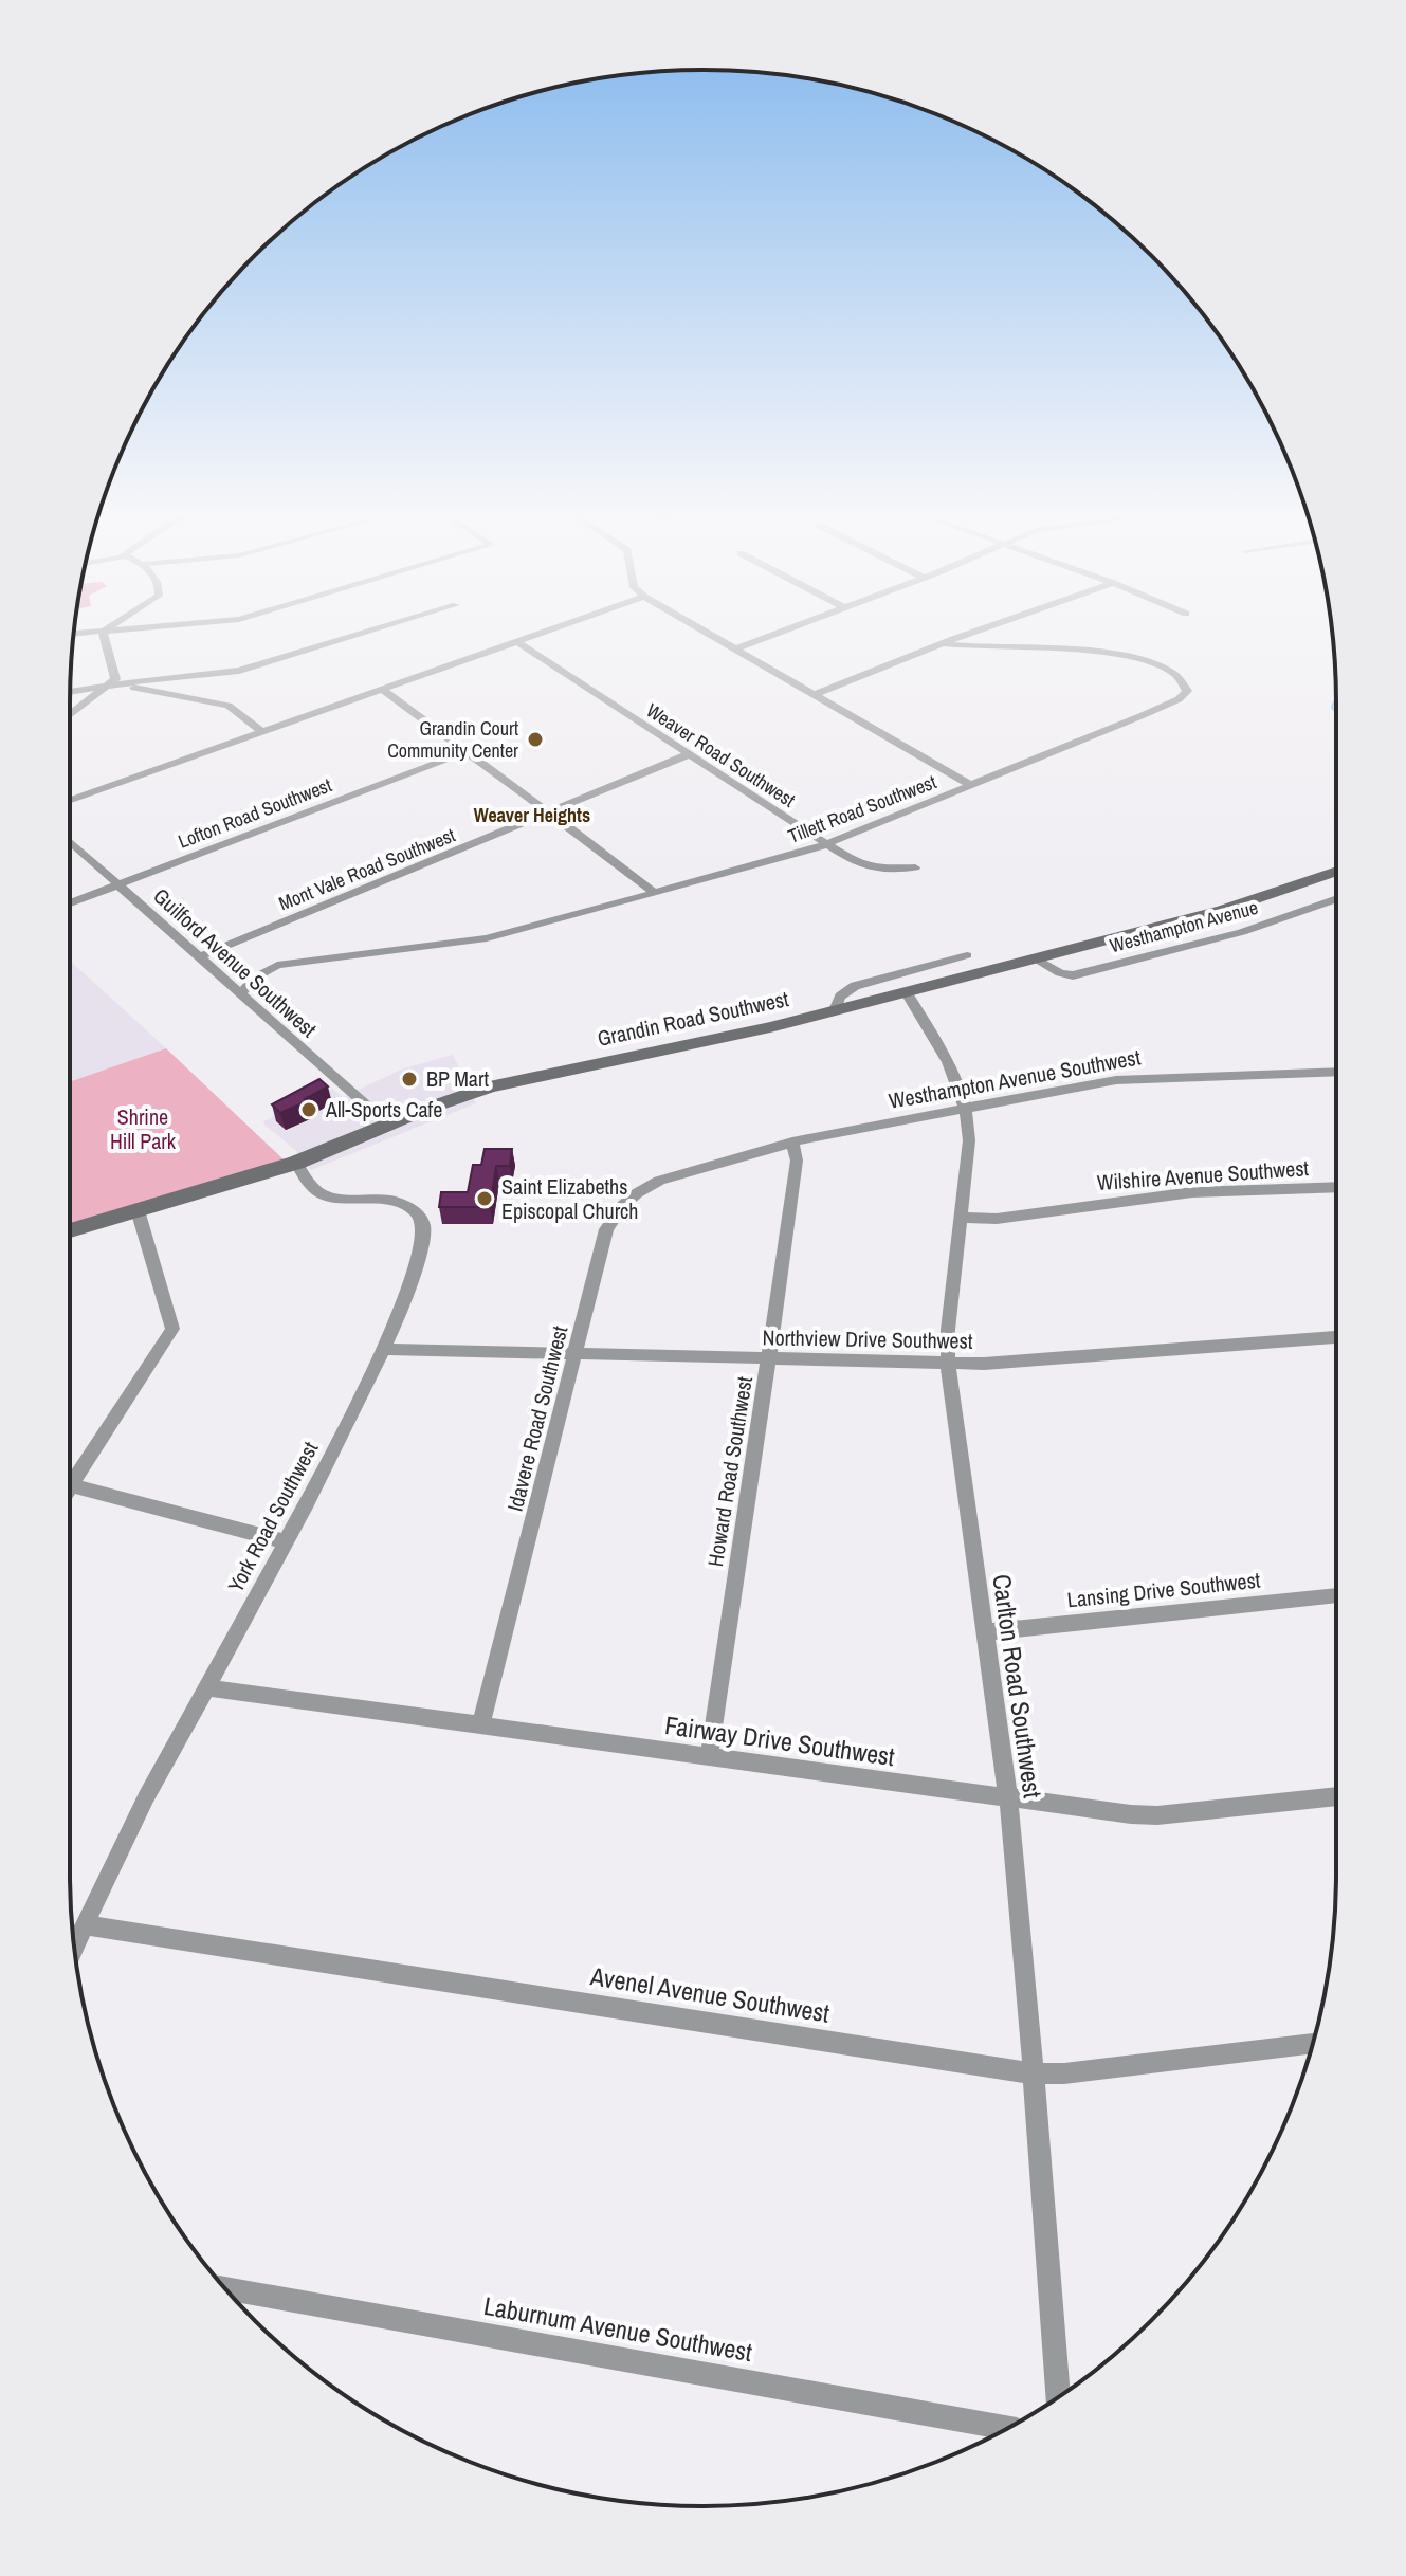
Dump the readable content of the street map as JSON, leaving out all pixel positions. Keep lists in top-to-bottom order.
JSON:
{
  "streets": {
    "street": [
      "Weaver Road Southwest",
      "Tillett Road Southwest",
      "Lofton Road Southwest",
      "Mont Vale Road Southwest",
      "Westhampton Avenue",
      "Guilford Avenue Southwest",
      "Grandin Road Southwest",
      "Westhampton Avenue Southwest",
      "Wilshire Avenue Southwest",
      "Northview Drive Southwest",
      "Idavere Road Southwest",
      "Howard Road Southwest",
      "York Road Southwest",
      "Lansing Drive Southwest",
      "Carlton Road Southwest",
      "Fairway Drive Southwest",
      "Avenel Avenue Southwest",
      "Laburnum Avenue Southwest"
    ]
  },
  "crossings": [
    ["Weaver Road Southwest", "Tillett Road Southwest"],
    ["Weaver Road Southwest", "Mont Vale Road Southwest"],
    ["Tillett Road Southwest", "Guilford Avenue Southwest"],
    ["Lofton Road Southwest", "Guilford Avenue Southwest"],
    ["Mont Vale Road Southwest", "Guilford Avenue Southwest"],
    ["Westhampton Avenue", "Grandin Road Southwest"],
    ["Guilford Avenue Southwest", "Grandin Road Southwest"],
    ["Grandin Road Southwest", "York Road Southwest"],
    ["Grandin Road Southwest", "Carlton Road Southwest"],
    ["Westhampton Avenue Southwest", "Idavere Road Southwest"],
    ["Westhampton Avenue Southwest", "Howard Road Southwest"],
    ["Westhampton Avenue Southwest", "Carlton Road Southwest"],
    ["Wilshire Avenue Southwest", "Carlton Road Southwest"],
    ["Northview Drive Southwest", "Idavere Road Southwest"],
    ["Northview Drive Southwest", "Howard Road Southwest"],
    ["Northview Drive Southwest", "York Road Southwest"],
    ["Northview Drive Southwest", "Carlton Road Southwest"],
    ["Idavere Road Southwest", "Fairway Drive Southwest"],
    ["Howard Road Southwest", "Fairway Drive Southwest"],
    ["York Road Southwest", "Fairway Drive Southwest"],
    ["York Road Southwest", "Avenel Avenue Southwest"],
    ["Lansing Drive Southwest", "Carlton Road Southwest"],
    ["Carlton Road Southwest", "Fairway Drive Southwest"],
    ["Carlton Road Southwest", "Avenel Avenue Southwest"]
  ],
  "districts": ["Weaver Heights"],
  "parks": ["Shrine Hill Park"],
  "places": [
    "Grandin Court Community Center",
    "BP Mart",
    "All-Sports Cafe",
    "Saint Elizabeths Episcopal Church"
  ]
}
